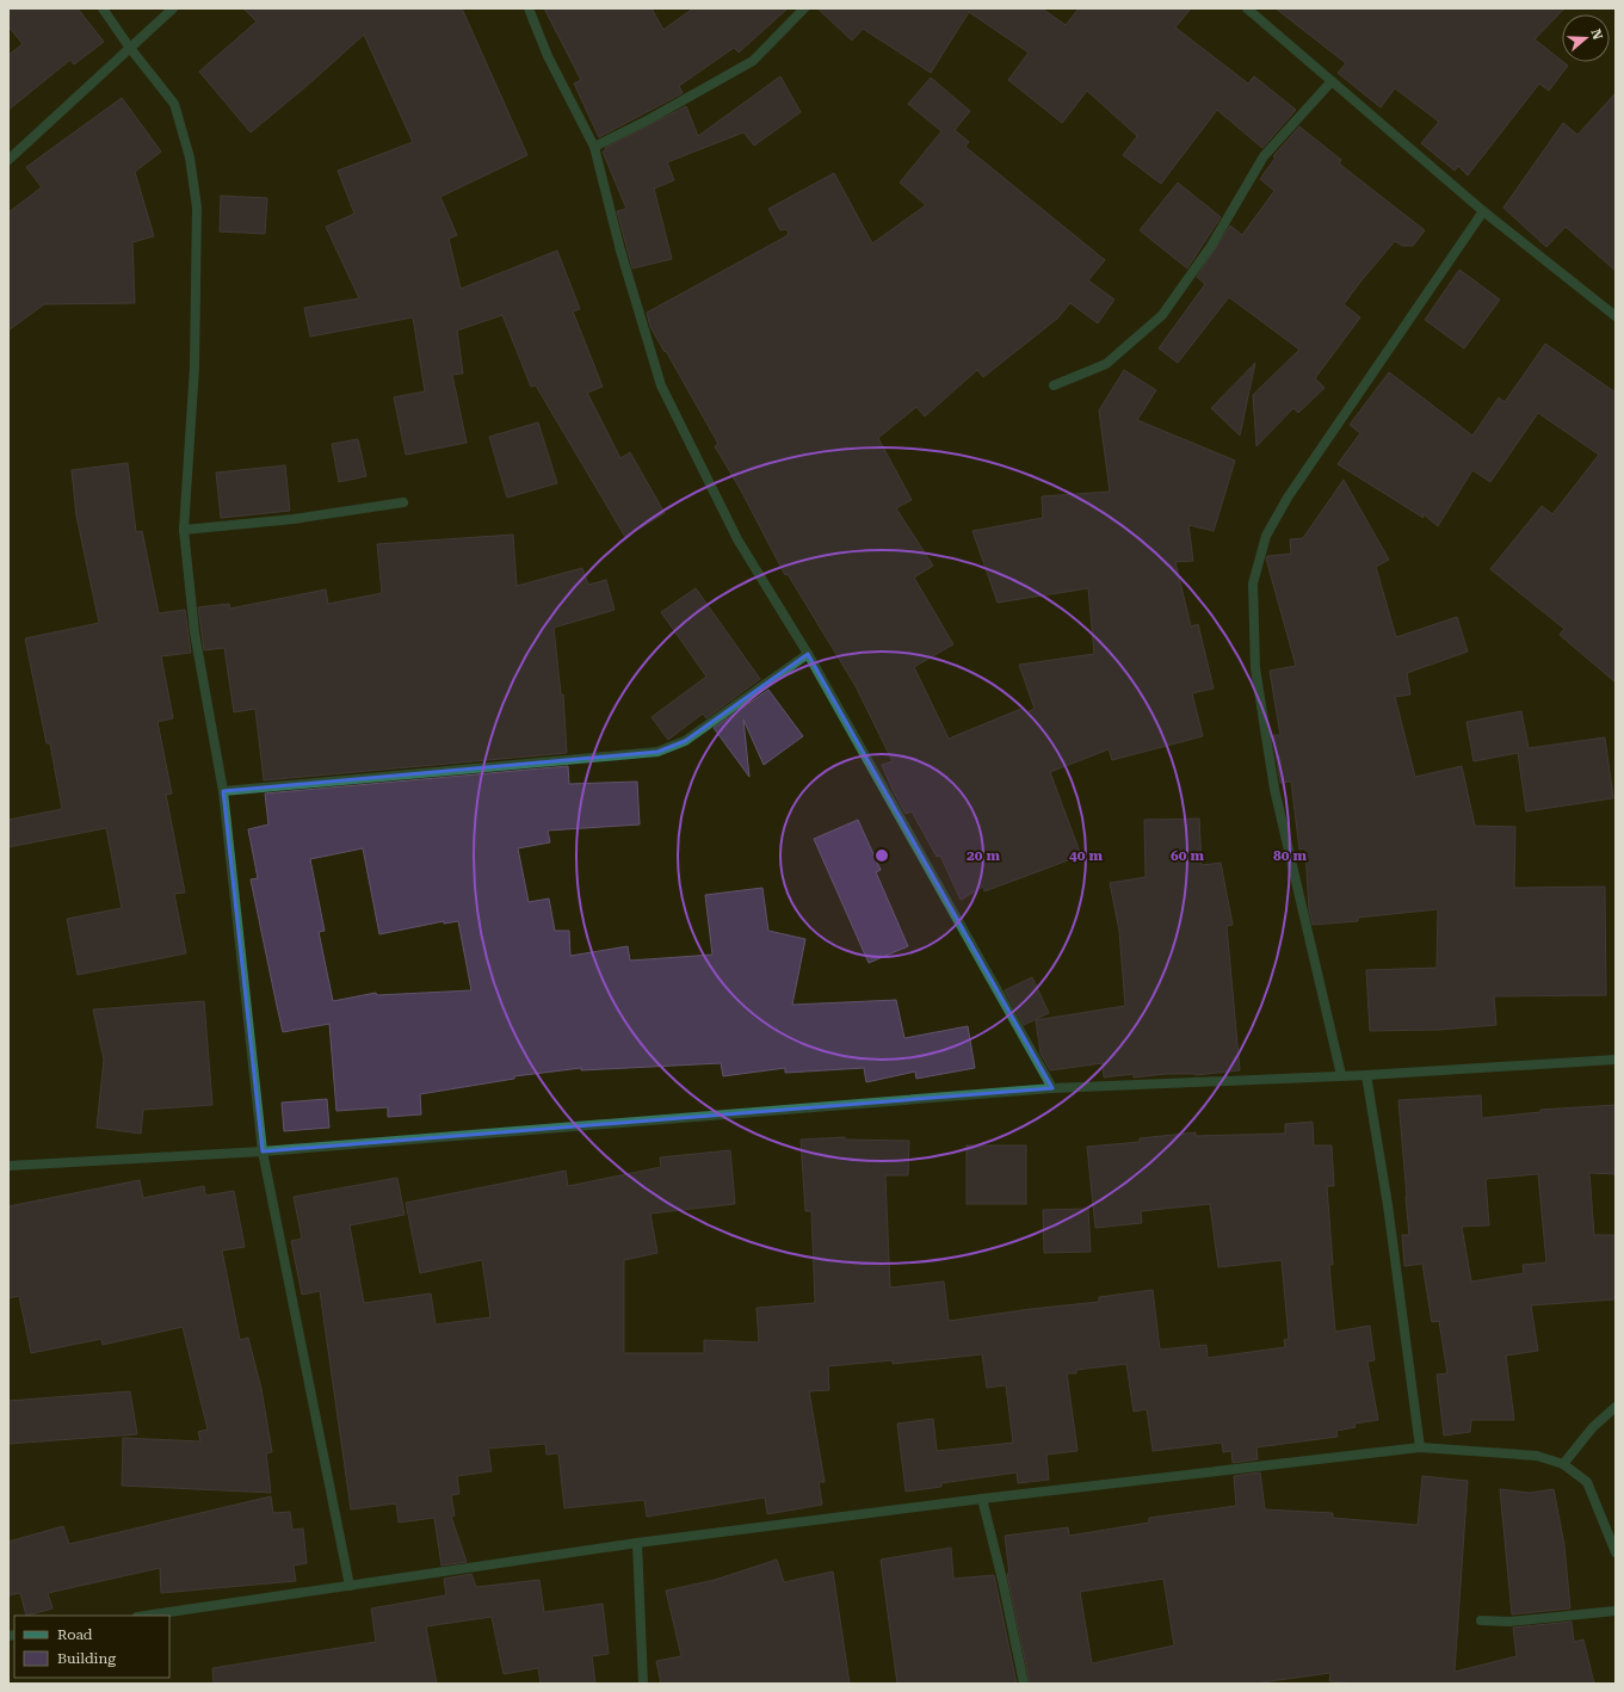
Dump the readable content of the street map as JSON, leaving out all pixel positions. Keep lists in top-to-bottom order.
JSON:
{
  "legend": ["Road", "Building"],
  "north": "right",
  "rings": [
    "20 m",
    "40 m",
    "60 m",
    "80 m"
  ]
}
